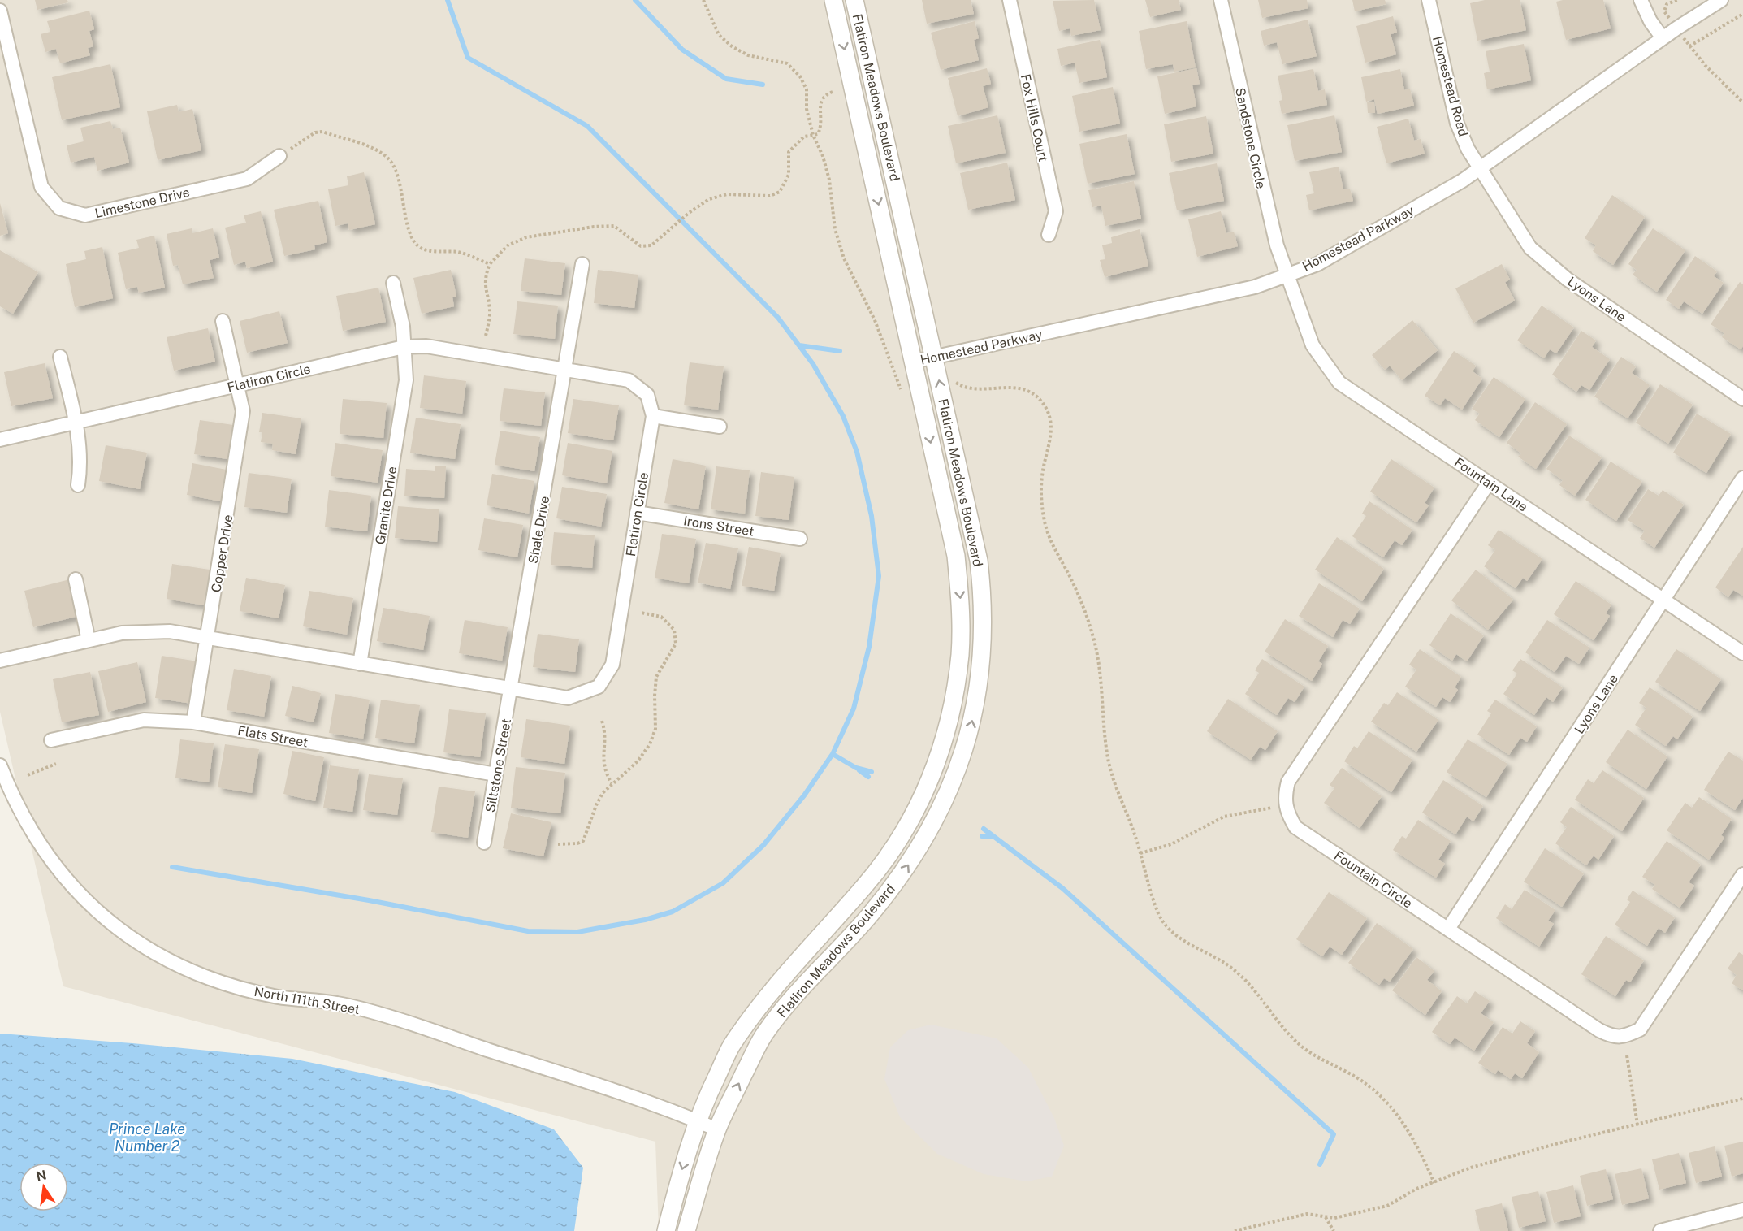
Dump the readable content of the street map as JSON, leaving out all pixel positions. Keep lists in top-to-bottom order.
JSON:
{
  "streets": {
    "street": [
      "Homestead Road",
      "Flatiron Meadows Boulevard",
      "Fox Hills Court",
      "Sandstone Circle",
      "Limestone Drive",
      "Homestead Parkway",
      "Lyons Lane",
      "Flatiron Circle",
      "Fountain Lane",
      "Granite Drive",
      "Irons Street",
      "Shale Drive",
      "Copper Drive",
      "Flats Street",
      "Siltstone Street",
      "Fountain Circle",
      "North 111th Street"
    ]
  },
  "crossings": [
    ["Homestead Road", "Homestead Parkway"],
    ["Homestead Road", "Lyons Lane"],
    ["Flatiron Meadows Boulevard", "Homestead Parkway"],
    ["Flatiron Meadows Boulevard", "North 111th Street"],
    ["Sandstone Circle", "Homestead Parkway"],
    ["Sandstone Circle", "Fountain Lane"],
    ["Homestead Parkway", "Lyons Lane"],
    ["Homestead Parkway", "Fountain Lane"],
    ["Lyons Lane", "Fountain Lane"],
    ["Lyons Lane", "Fountain Circle"],
    ["Flatiron Circle", "Granite Drive"],
    ["Flatiron Circle", "Irons Street"],
    ["Flatiron Circle", "Shale Drive"],
    ["Flatiron Circle", "Copper Drive"],
    ["Flatiron Circle", "Siltstone Street"],
    ["Fountain Lane", "Fountain Circle"],
    ["Shale Drive", "Siltstone Street"],
    ["Copper Drive", "Flats Street"],
    ["Flats Street", "Siltstone Street"]
  ],
  "water": ["Prince Lake Number 2"],
  "north": "top"
}
